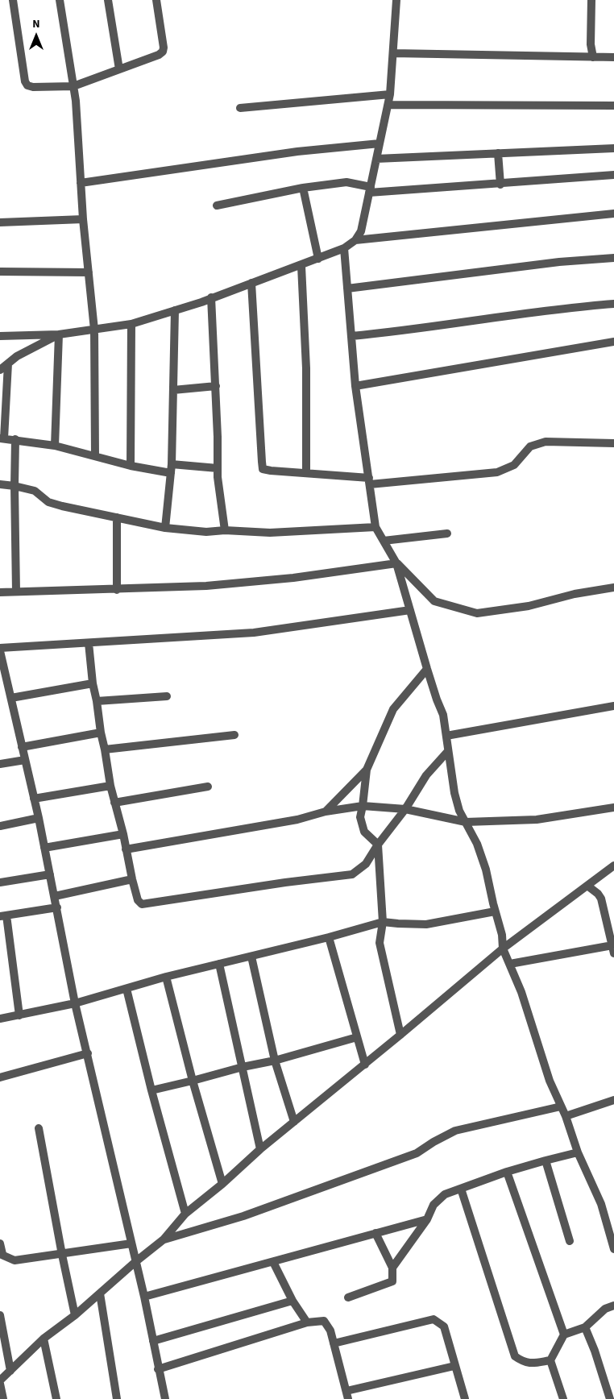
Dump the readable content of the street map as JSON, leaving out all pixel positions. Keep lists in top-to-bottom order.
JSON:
{
  "north": "top"
}
